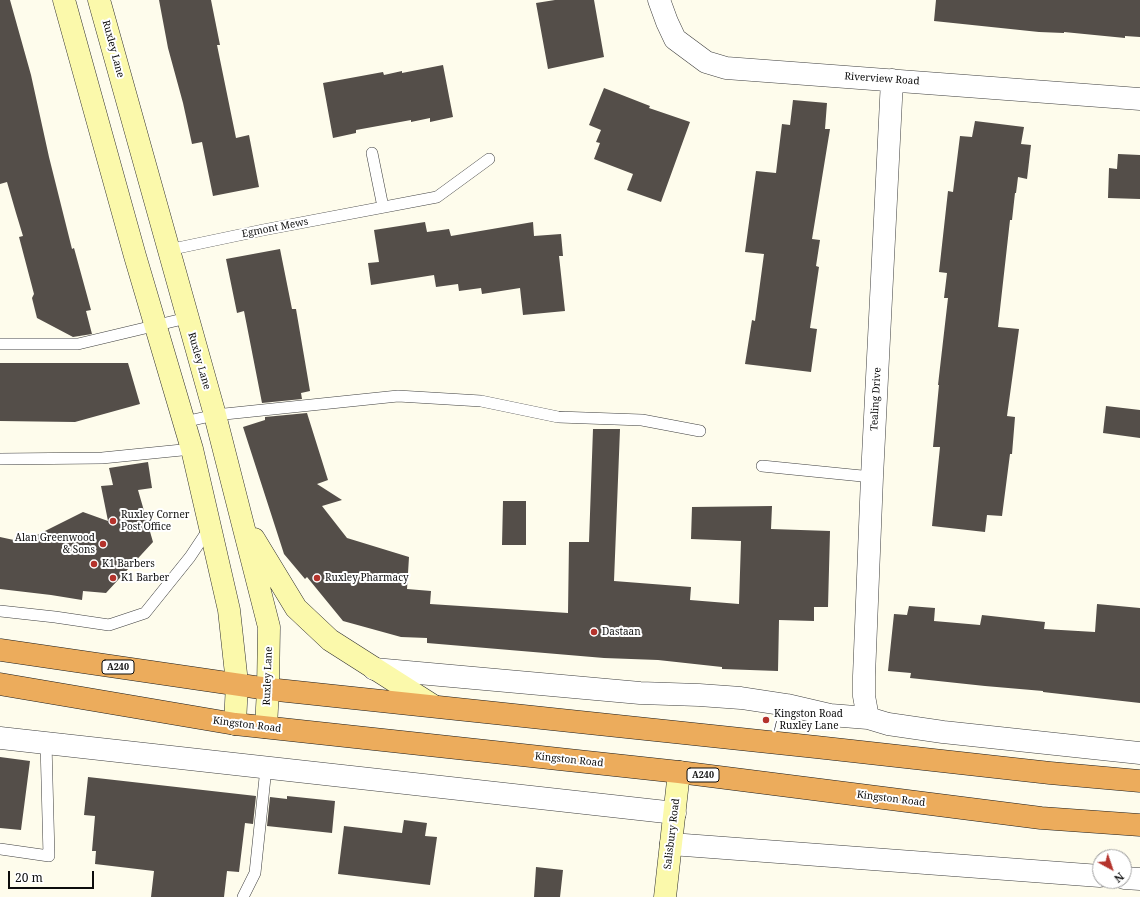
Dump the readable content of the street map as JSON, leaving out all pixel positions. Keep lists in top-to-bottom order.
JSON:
{
  "streets": {
    "highway": ["A240", "Kingston Road"],
    "main road": ["Ruxley Lane", "Salisbury Road"],
    "street": ["Riverview Road", "Tealing Drive"],
    "lane": ["Egmont Mews"]
  },
  "crossings": [
    ["Ruxley Lane", "Egmont Mews"],
    ["Ruxley Lane", "A240"],
    ["Ruxley Lane", "Kingston Road"],
    ["Riverview Road", "Tealing Drive"],
    ["Kingston Road", "Salisbury Road"]
  ],
  "places": [
    "Ruxley Corner Post Office",
    "Alan Greenwood & Sons",
    "K1 Barbers",
    "K1 Barber",
    "Ruxley Pharmacy",
    "Dastaan",
    "Kingston Road / Ruxley Lane"
  ],
  "scale_bar": "20 m",
  "north": "bottom right"
}
